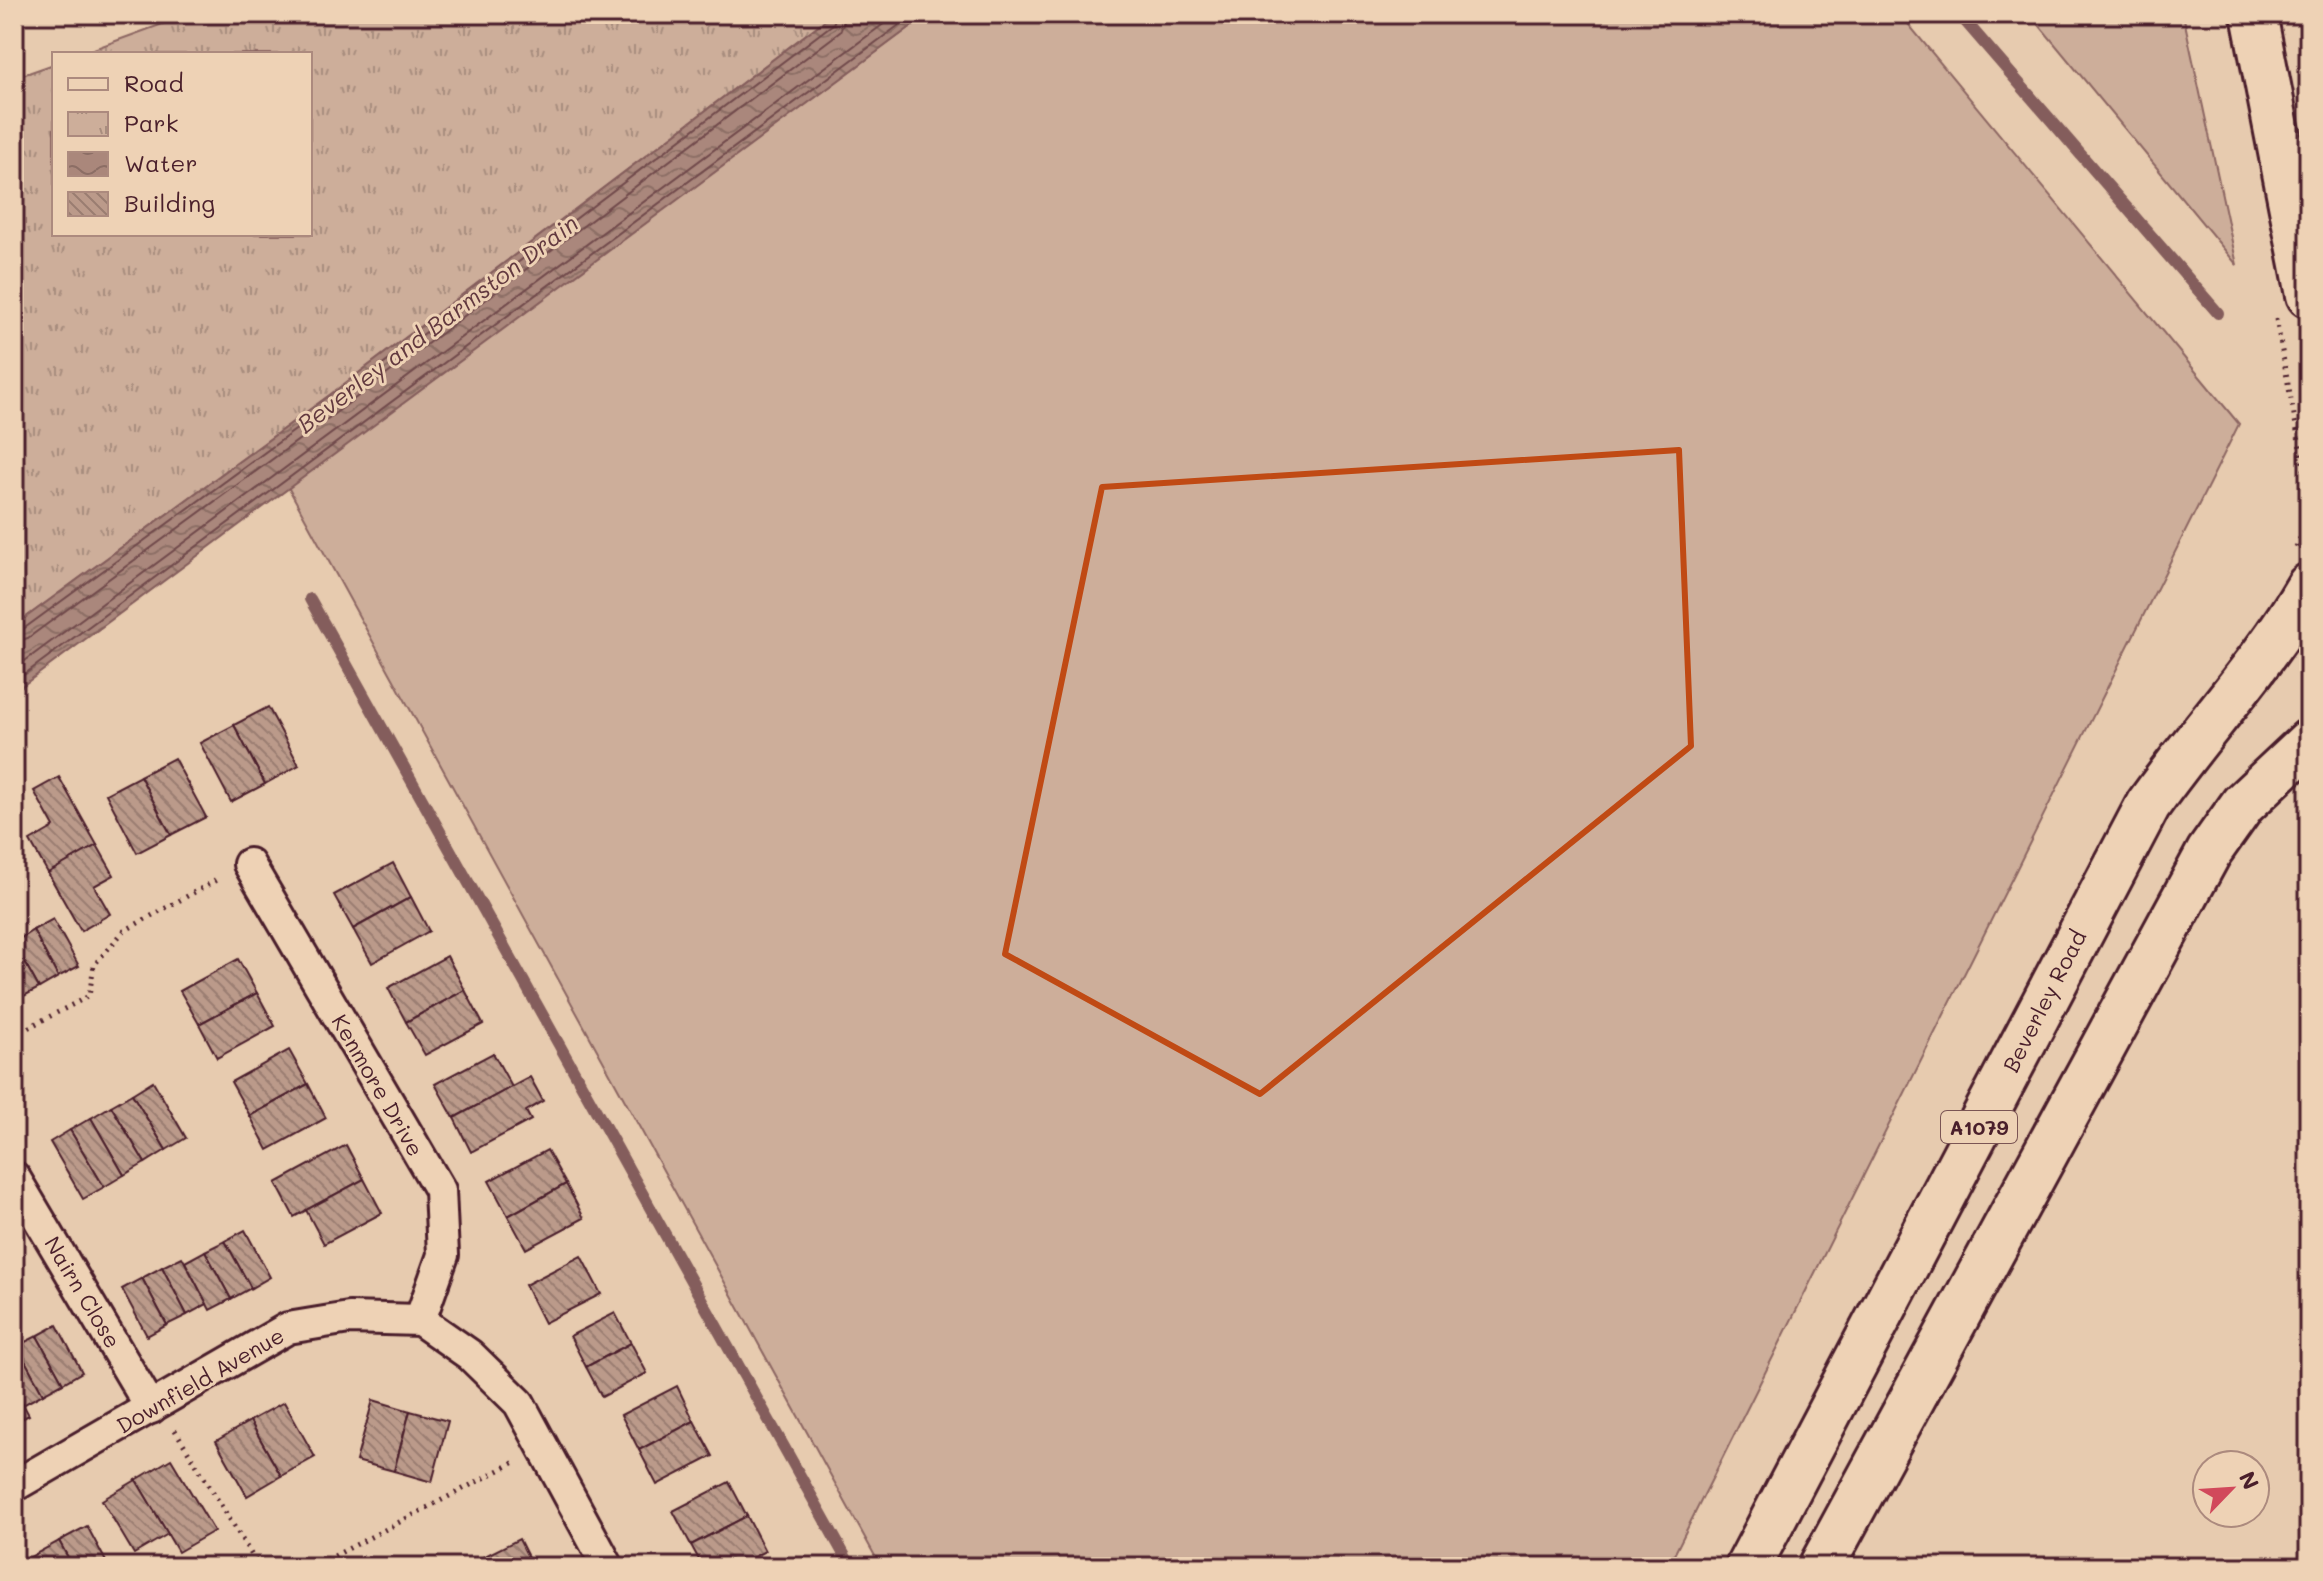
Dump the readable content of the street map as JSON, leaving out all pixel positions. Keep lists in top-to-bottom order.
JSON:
{
  "streets": {
    "main road": ["Beverley Road", "A1079"],
    "street": ["Kenmore Drive", "Nairn Close", "Downfield Avenue"]
  },
  "crossings": [
    ["Kenmore Drive", "Downfield Avenue"],
    ["Nairn Close", "Downfield Avenue"]
  ],
  "water": ["Beverley and Barmston Drain"],
  "legend": [
    "Road",
    "Park",
    "Water",
    "Building"
  ],
  "north": "top right"
}
